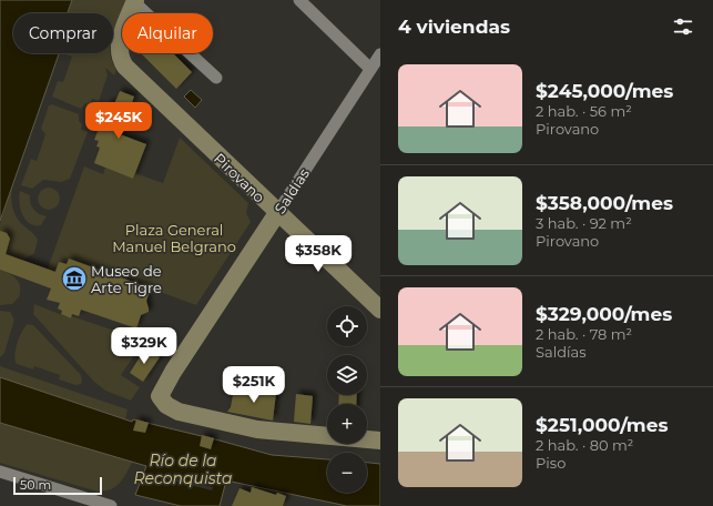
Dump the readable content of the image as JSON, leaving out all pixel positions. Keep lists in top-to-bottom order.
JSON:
{
  "streets": {
    "street": ["Pirovano", "Saldías"]
  },
  "crossings": [
    ["Pirovano", "Saldías"]
  ],
  "water": ["Río de la Reconquista"],
  "parks": ["Plaza General Manuel Belgrano"],
  "places": {
    "museum": ["Museo de Arte Tigre"]
  },
  "scale_bar": "50 m",
  "page": {
    "heading": "4 viviendas",
    "chip": ["Comprar", "Alquilar"],
    "list": [
      {
        "name": "$245,000/mes",
        "note": "2 hab. · 56 m² · Pirovano"
      },
      {
        "name": "$358,000/mes",
        "note": "3 hab. · 92 m² · Pirovano"
      },
      {
        "name": "$329,000/mes",
        "note": "2 hab. · 78 m² · Saldías"
      },
      {
        "name": "$251,000/mes",
        "note": "2 hab. · 80 m² · Piso"
      }
    ],
    "price": [
      "$245K",
      "$358K",
      "$329K",
      "$251K"
    ],
    "map_buttons": ["+", "−"],
    "scale": "50 m"
  }
}
